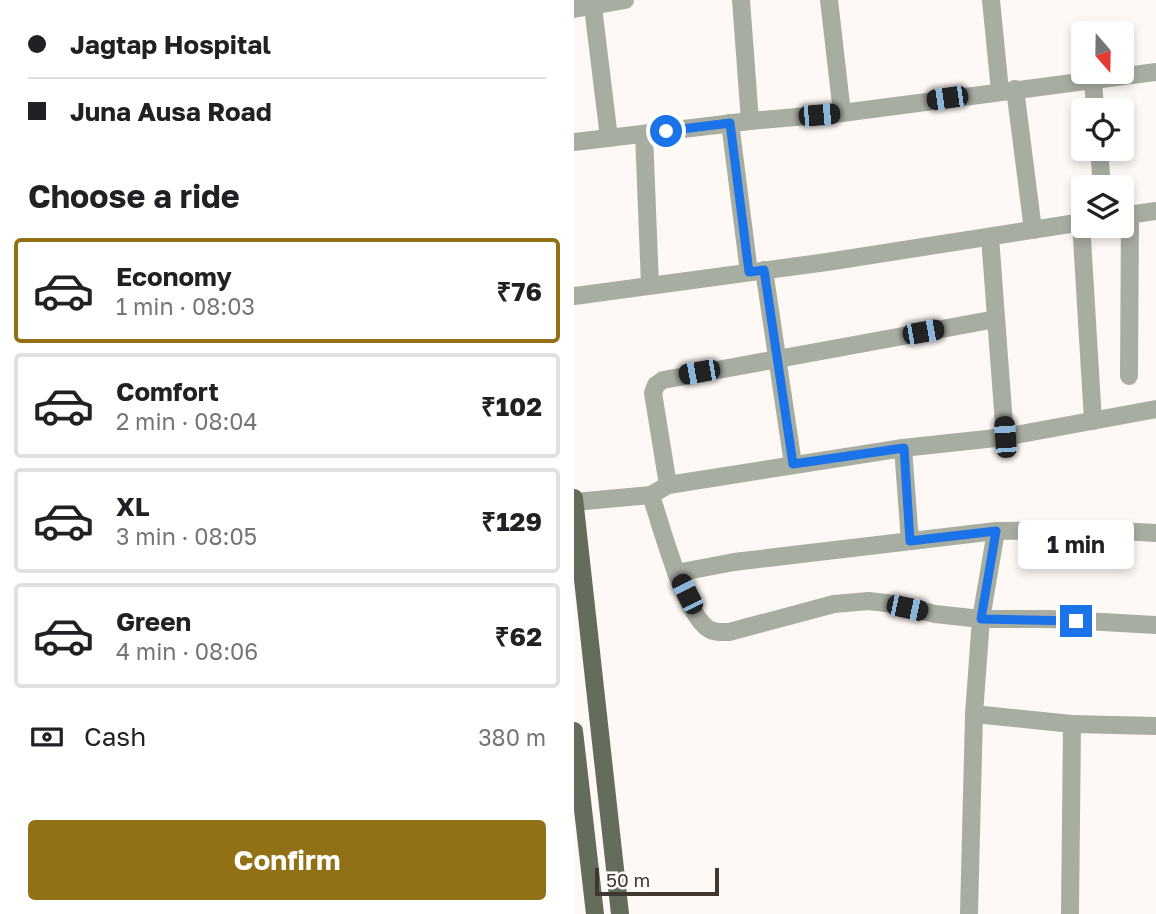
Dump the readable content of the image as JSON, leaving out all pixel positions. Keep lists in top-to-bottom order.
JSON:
{
  "scale_bar": "50 m",
  "north": "bottom",
  "page": {
    "banner": ["Jagtap Hospital", "Juna Ausa Road"],
    "heading": "Choose a ride",
    "list": [
      {
        "name": "Economy",
        "note": "1 min · 08:03",
        "value": "₹76"
      },
      {
        "name": "Comfort",
        "note": "2 min · 08:04",
        "value": "₹102"
      },
      {
        "name": "XL",
        "note": "3 min · 08:05",
        "value": "₹129"
      },
      {
        "name": "Green",
        "note": "4 min · 08:06",
        "value": "₹62"
      }
    ],
    "bubble": "1 min",
    "pay": ["Cash", "380 m"],
    "buttons": "Confirm",
    "scale": "50 m"
  }
}
